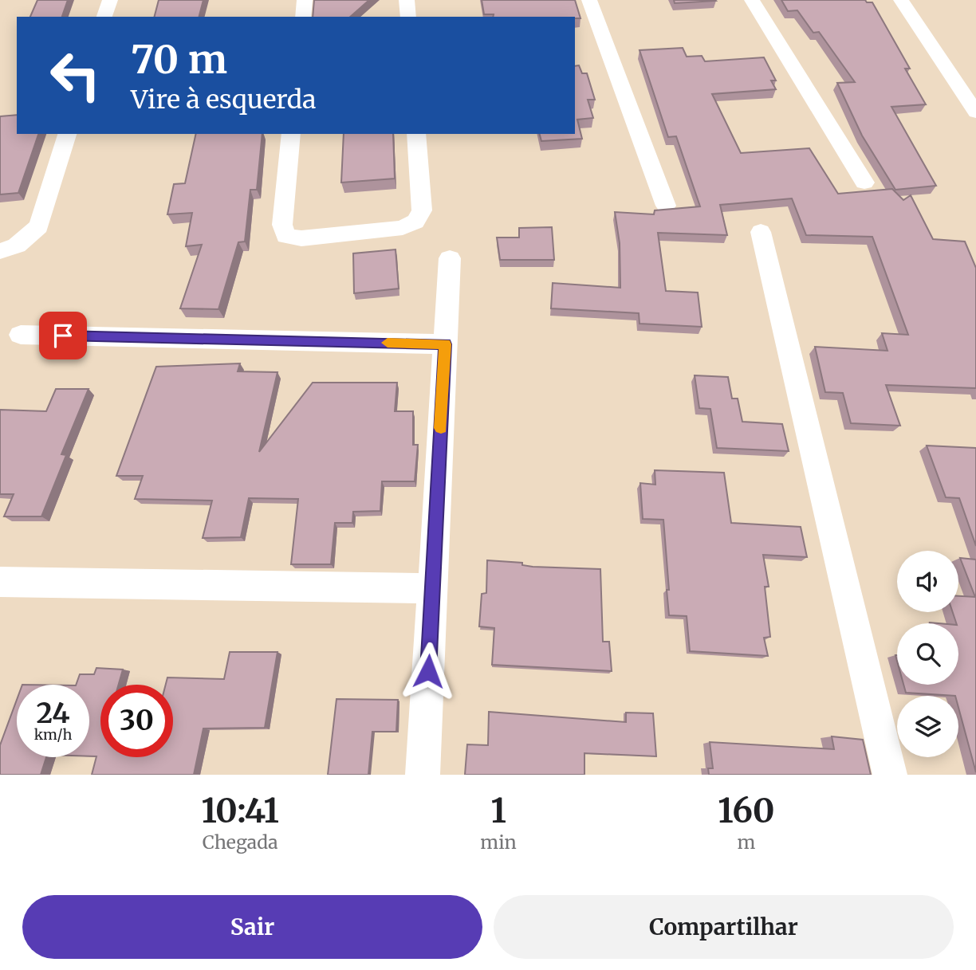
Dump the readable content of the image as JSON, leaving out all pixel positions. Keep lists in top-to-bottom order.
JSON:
{
  "page": {
    "turn": ["70 m", "Vire à esquerda"],
    "speed": "24 km/h",
    "limit": "30",
    "eta": [
      "10:41",
      "Chegada",
      "1",
      "min",
      "160",
      "m"
    ],
    "buttons": ["Sair", "Compartilhar"]
  }
}
